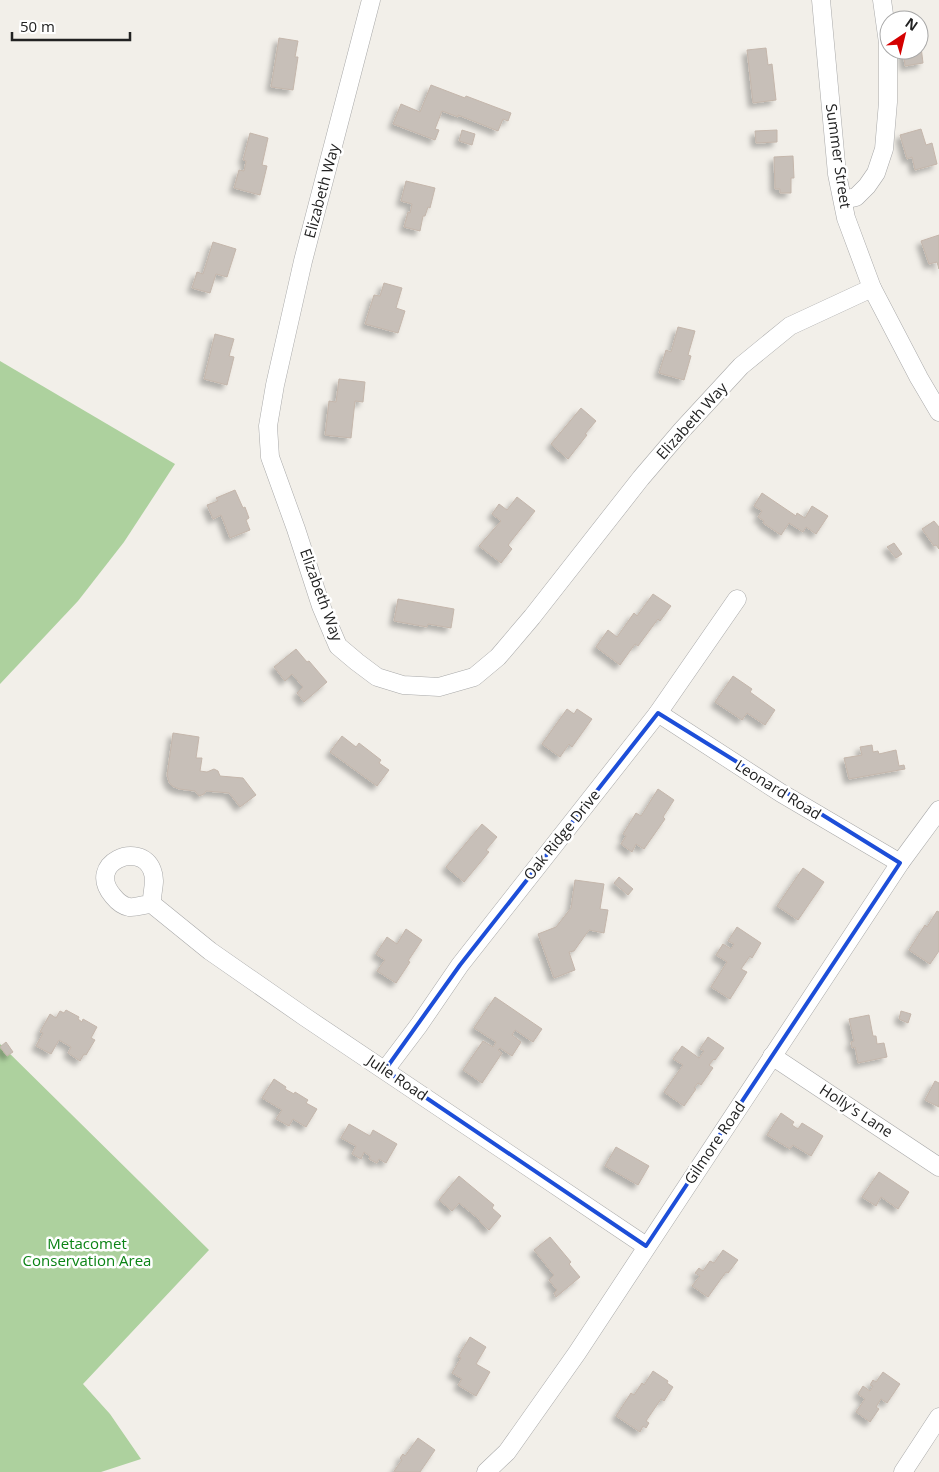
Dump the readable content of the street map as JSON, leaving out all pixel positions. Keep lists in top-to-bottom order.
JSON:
{
  "streets": {
    "street": [
      "Summer Street",
      "Elizabeth Way",
      "Leonard Road",
      "Oak Ridge Drive",
      "Julie Road",
      "Holly's Lane",
      "Gilmore Road"
    ]
  },
  "crossings": [
    ["Summer Street", "Elizabeth Way"],
    ["Leonard Road", "Oak Ridge Drive"],
    ["Leonard Road", "Gilmore Road"],
    ["Oak Ridge Drive", "Julie Road"],
    ["Julie Road", "Gilmore Road"],
    ["Holly's Lane", "Gilmore Road"]
  ],
  "parks": ["Metacomet Conservation Area"],
  "scale_bar": "50 m",
  "north": "top right"
}
